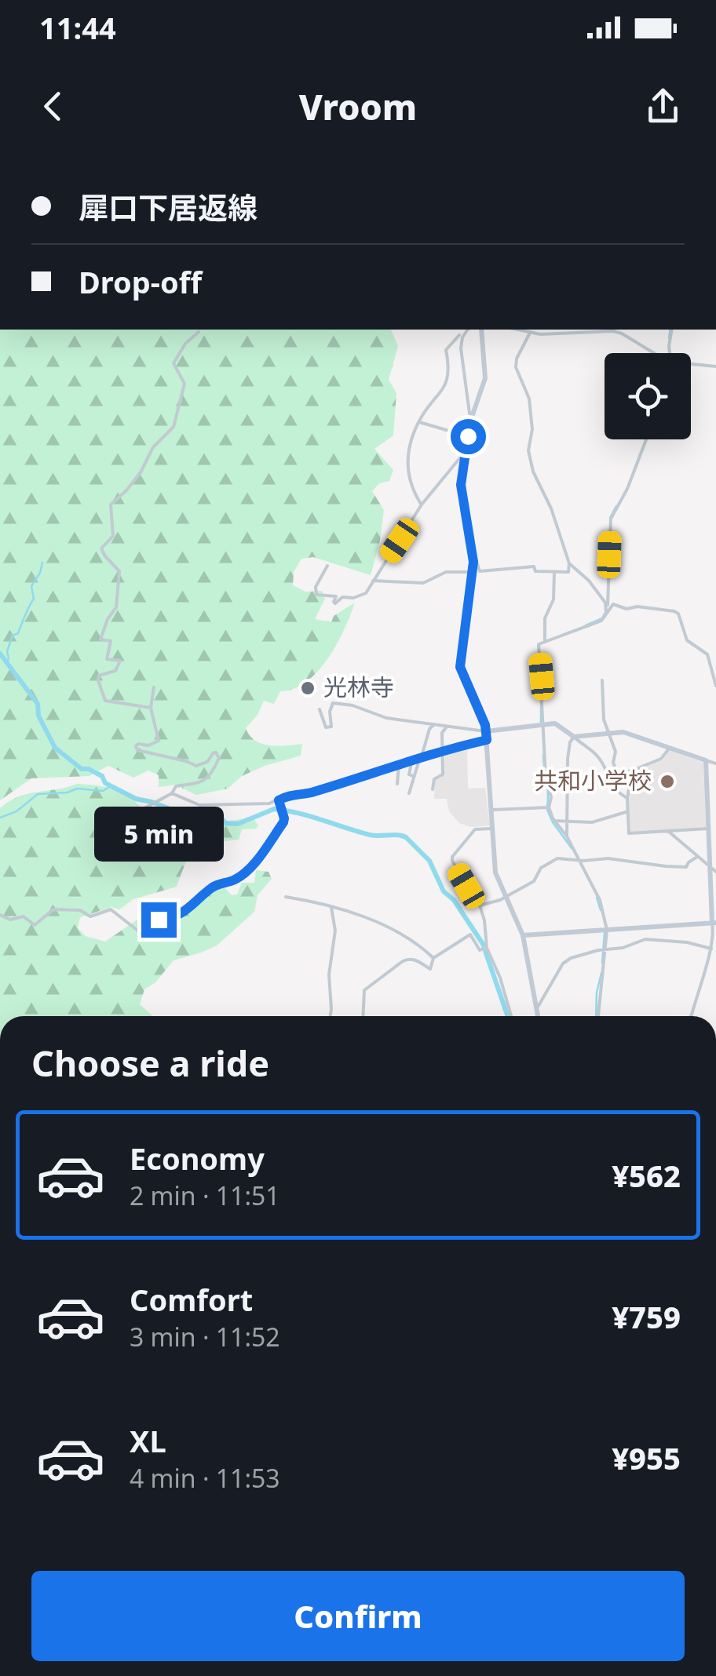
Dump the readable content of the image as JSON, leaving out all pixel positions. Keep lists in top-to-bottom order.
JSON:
{
  "places": ["光林寺", "共和小学校"],
  "page": {
    "status": "11:44",
    "header": "Vroom",
    "banner": ["犀口下居返線", "Drop-off"],
    "bubble": "5 min",
    "heading": "Choose a ride",
    "list": [
      {
        "name": "Economy",
        "note": "2 min · 11:51",
        "value": "¥562"
      },
      {
        "name": "Comfort",
        "note": "3 min · 11:52",
        "value": "¥759"
      },
      {
        "name": "XL",
        "note": "4 min · 11:53",
        "value": "¥955"
      }
    ],
    "buttons": "Confirm"
  }
}
